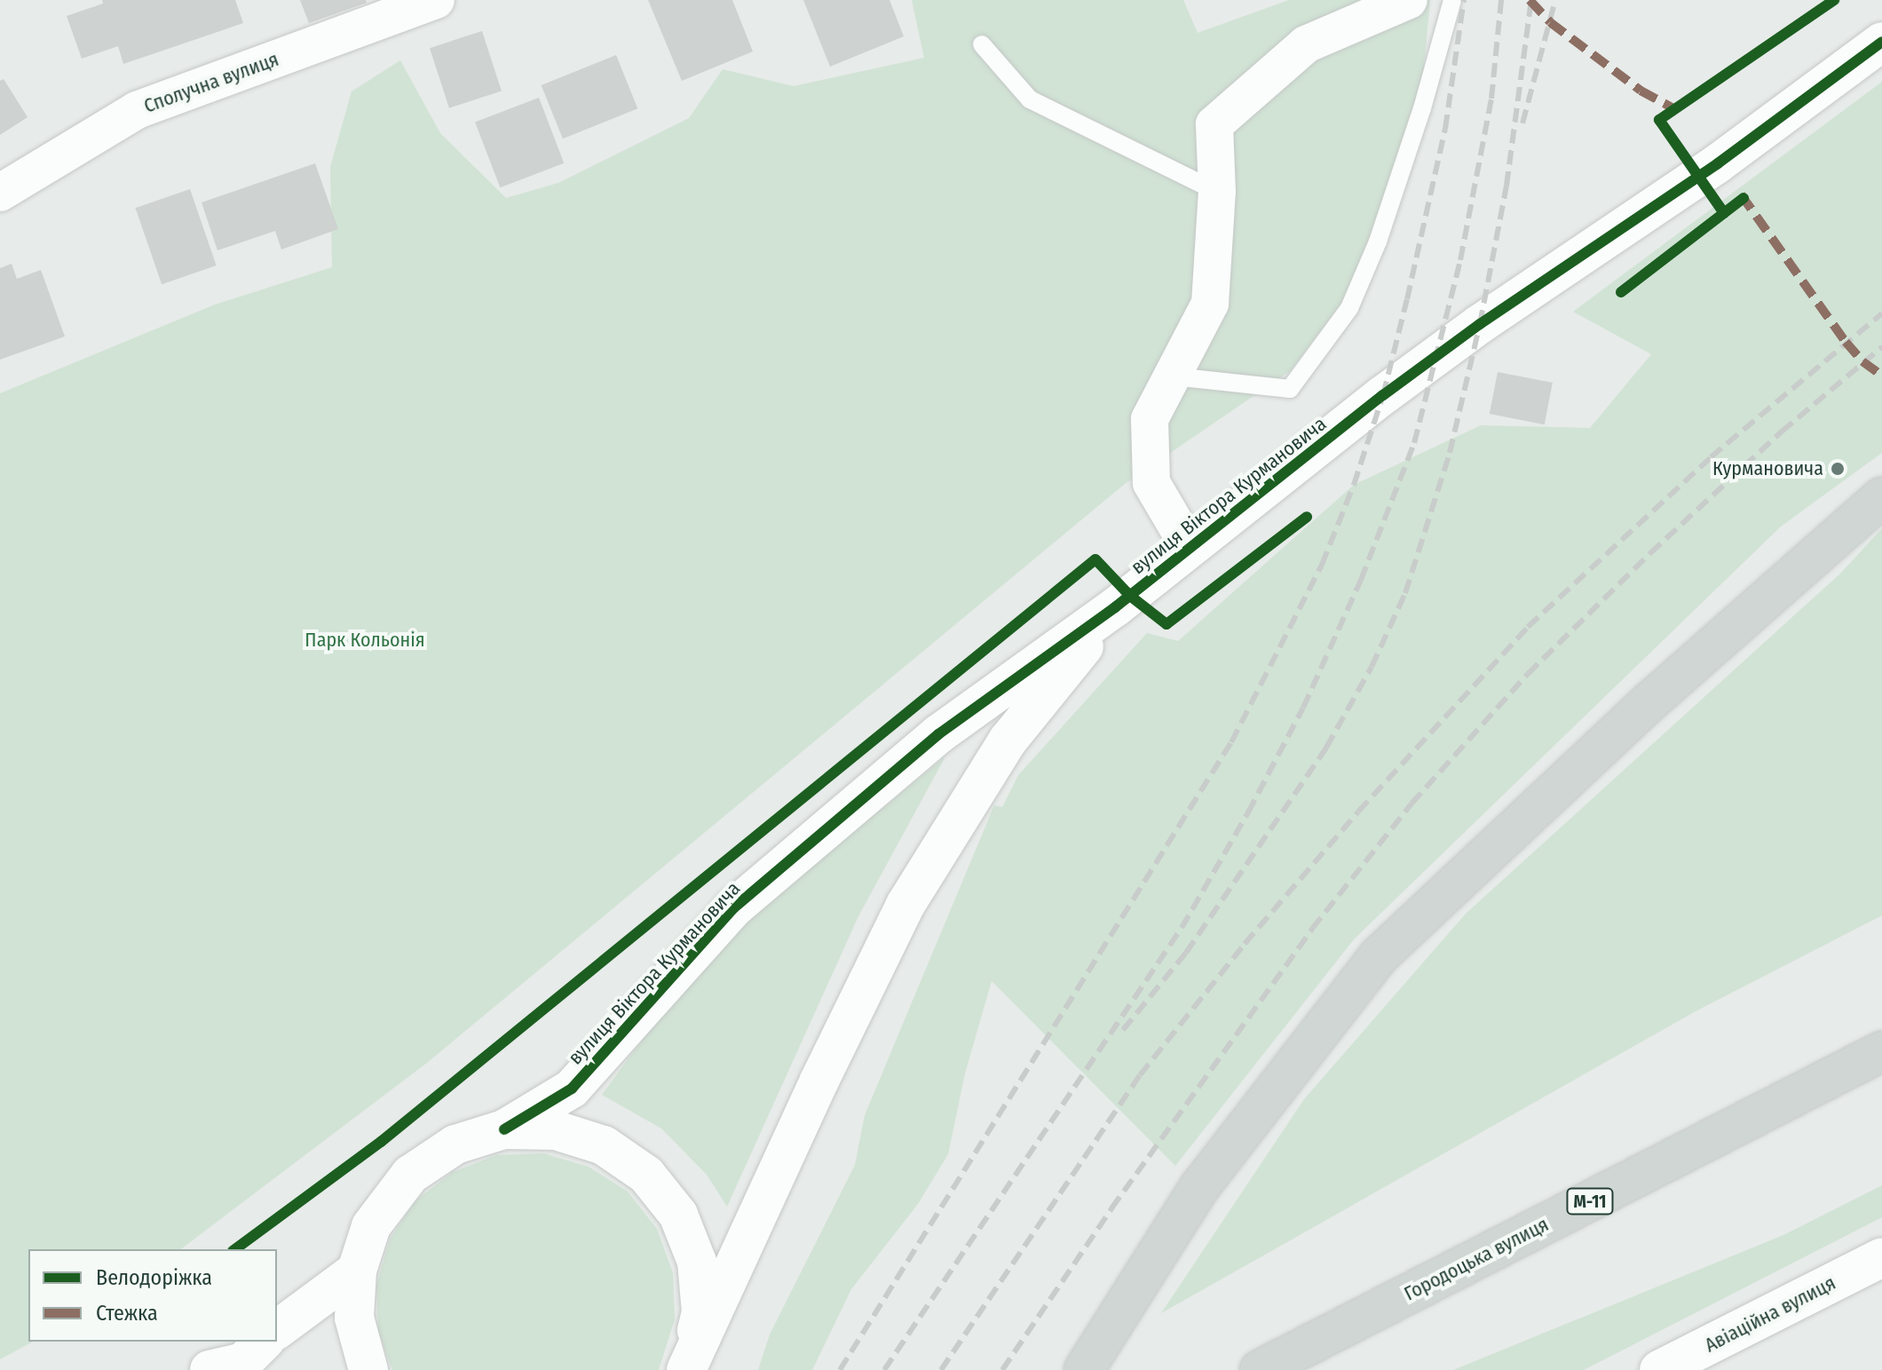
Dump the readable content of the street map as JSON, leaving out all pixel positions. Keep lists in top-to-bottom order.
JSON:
{
  "streets": {
    "main road": ["М-11", "Городоцька вулиця"],
    "street": ["Сполучна вулиця", "вулиця Віктора Курмановича", "Авіаційна вулиця"]
  },
  "parks": ["Парк Кольонія"],
  "places": ["Курмановича"],
  "legend": ["Велодоріжка", "Стежка"]
}
